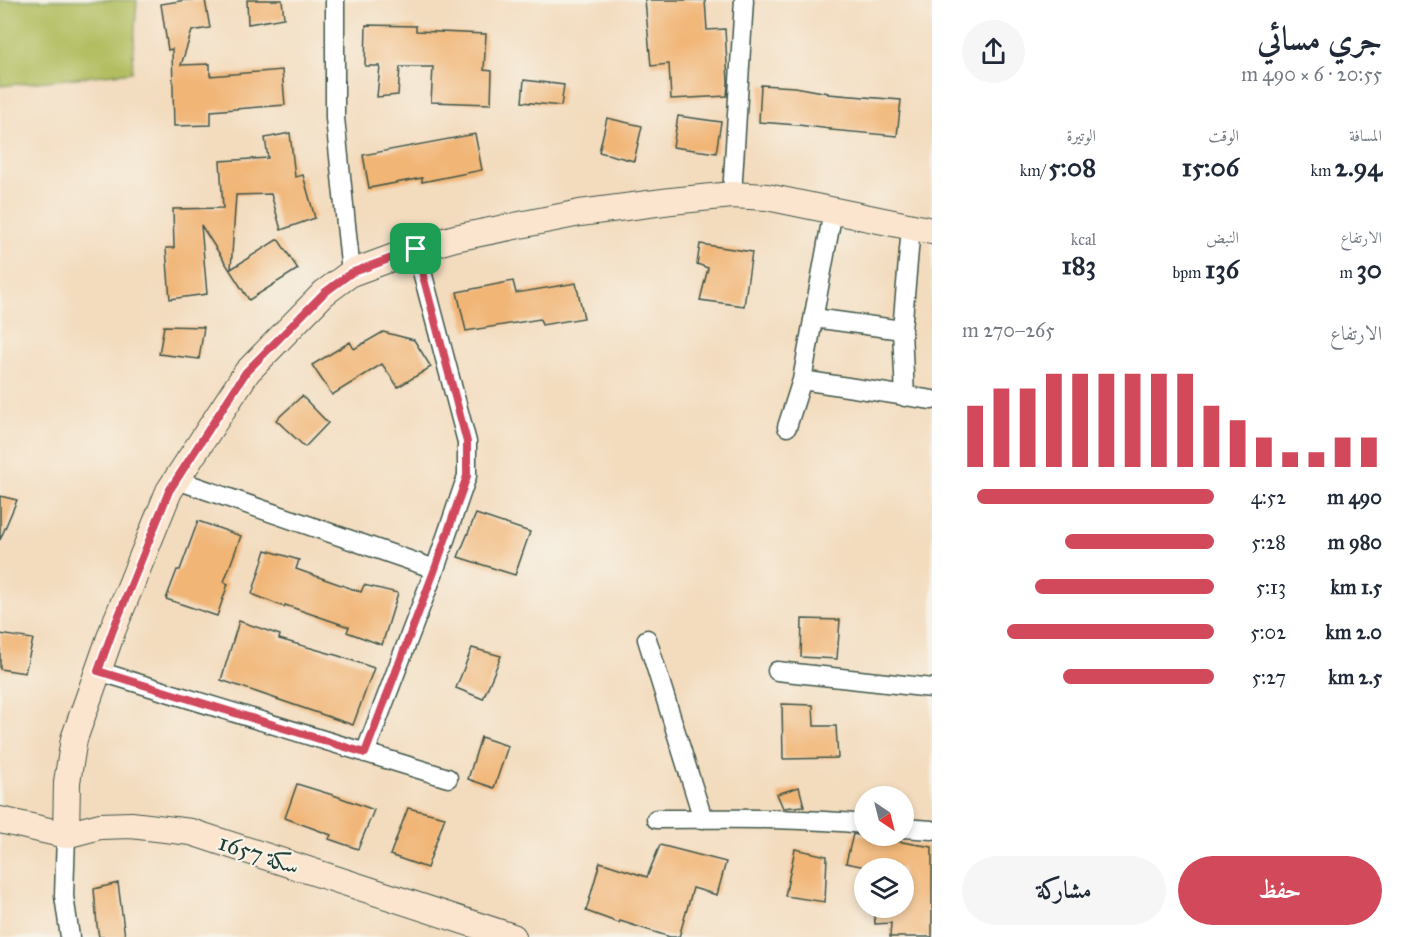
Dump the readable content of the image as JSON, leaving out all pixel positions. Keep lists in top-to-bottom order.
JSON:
{
  "streets": {
    "street": ["سكة 1657"]
  },
  "north": "bottom right",
  "page": {
    "heading": ["جري مسائي", "20:55 · 6 × 490 m"],
    "stats": [
      ["المسافة", "2.94 km"],
      ["الوقت", "15:06"],
      ["الوتيرة", "5:08 /km"],
      ["الارتفاع", "30 m"],
      ["النبض", "136 bpm"],
      ["kcal", "183"]
    ],
    "chart": ["الارتفاع", "265–270 m"],
    "list": [
      {
        "name": "490 m",
        "note": "4:52"
      },
      {
        "name": "980 m",
        "note": "5:28"
      },
      {
        "name": "1.5 km",
        "note": "5:13"
      },
      {
        "name": "2.0 km",
        "note": "5:02"
      },
      {
        "name": "2.5 km",
        "note": "5:27"
      }
    ],
    "buttons": ["حفظ", "مشاركة"]
  }
}
